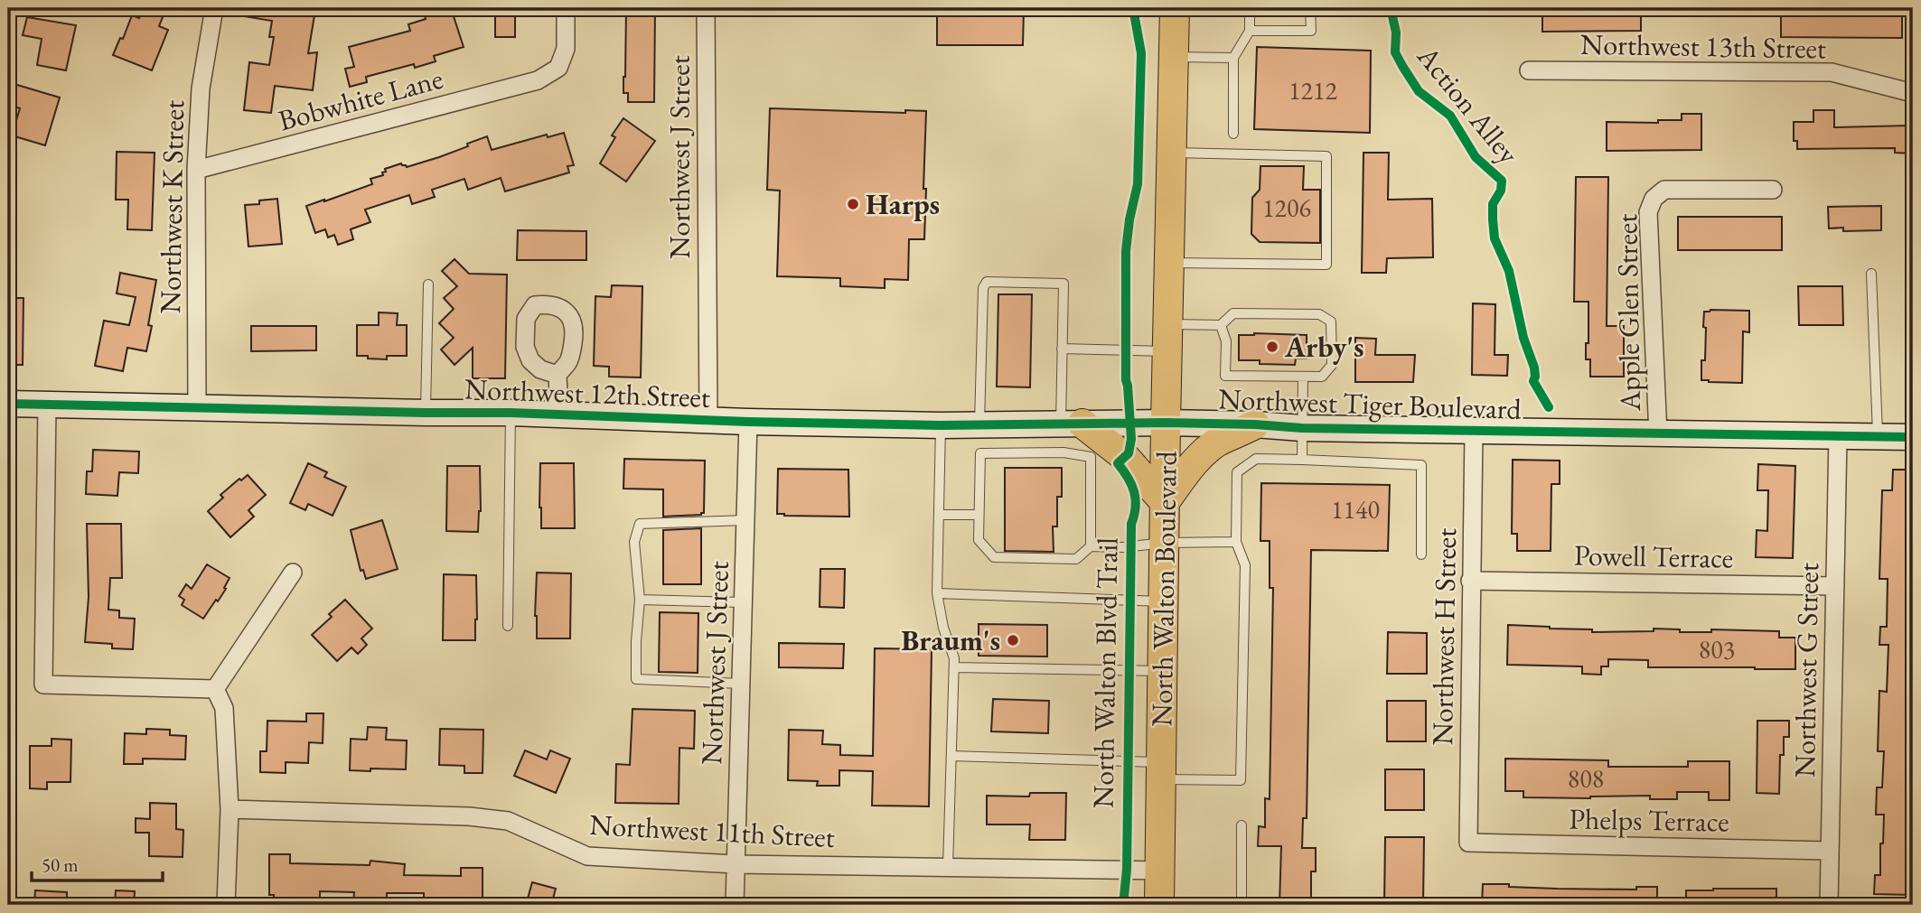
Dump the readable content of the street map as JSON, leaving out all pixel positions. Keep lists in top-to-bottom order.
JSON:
{
  "streets": {
    "main road": ["North Walton Boulevard"],
    "street": [
      "Northwest 13th Street",
      "Bobwhite Lane",
      "Northwest J Street",
      "Northwest K Street",
      "Apple Glen Street",
      "Northwest 12th Street",
      "Northwest Tiger Boulevard",
      "Powell Terrace",
      "Northwest H Street",
      "Northwest G Street",
      "Phelps Terrace",
      "Northwest 11th Street"
    ],
    "cycle path": ["Action Alley", "North Walton Blvd Trail"]
  },
  "crossings": [
    ["Bobwhite Lane", "Northwest K Street"],
    ["Northwest J Street", "Northwest 12th Street"],
    ["Northwest J Street", "Northwest 11th Street"],
    ["Northwest K Street", "Northwest 12th Street"],
    ["Apple Glen Street", "Northwest Tiger Boulevard"],
    ["Northwest 12th Street", "Northwest Tiger Boulevard"],
    ["Northwest 12th Street", "North Walton Boulevard"],
    ["Northwest Tiger Boulevard", "North Walton Boulevard"],
    ["Northwest Tiger Boulevard", "Northwest H Street"],
    ["Northwest Tiger Boulevard", "Northwest G Street"],
    ["Powell Terrace", "Northwest H Street"],
    ["Powell Terrace", "Northwest G Street"],
    ["North Walton Boulevard", "Northwest 11th Street"],
    ["Northwest H Street", "Phelps Terrace"],
    ["Northwest G Street", "Phelps Terrace"]
  ],
  "places": ["Harps", "Arby's", "Braum's"],
  "house_numbers": [
    "1212",
    "1206",
    "1140",
    "803",
    "808"
  ],
  "scale_bar": "50 m"
}
